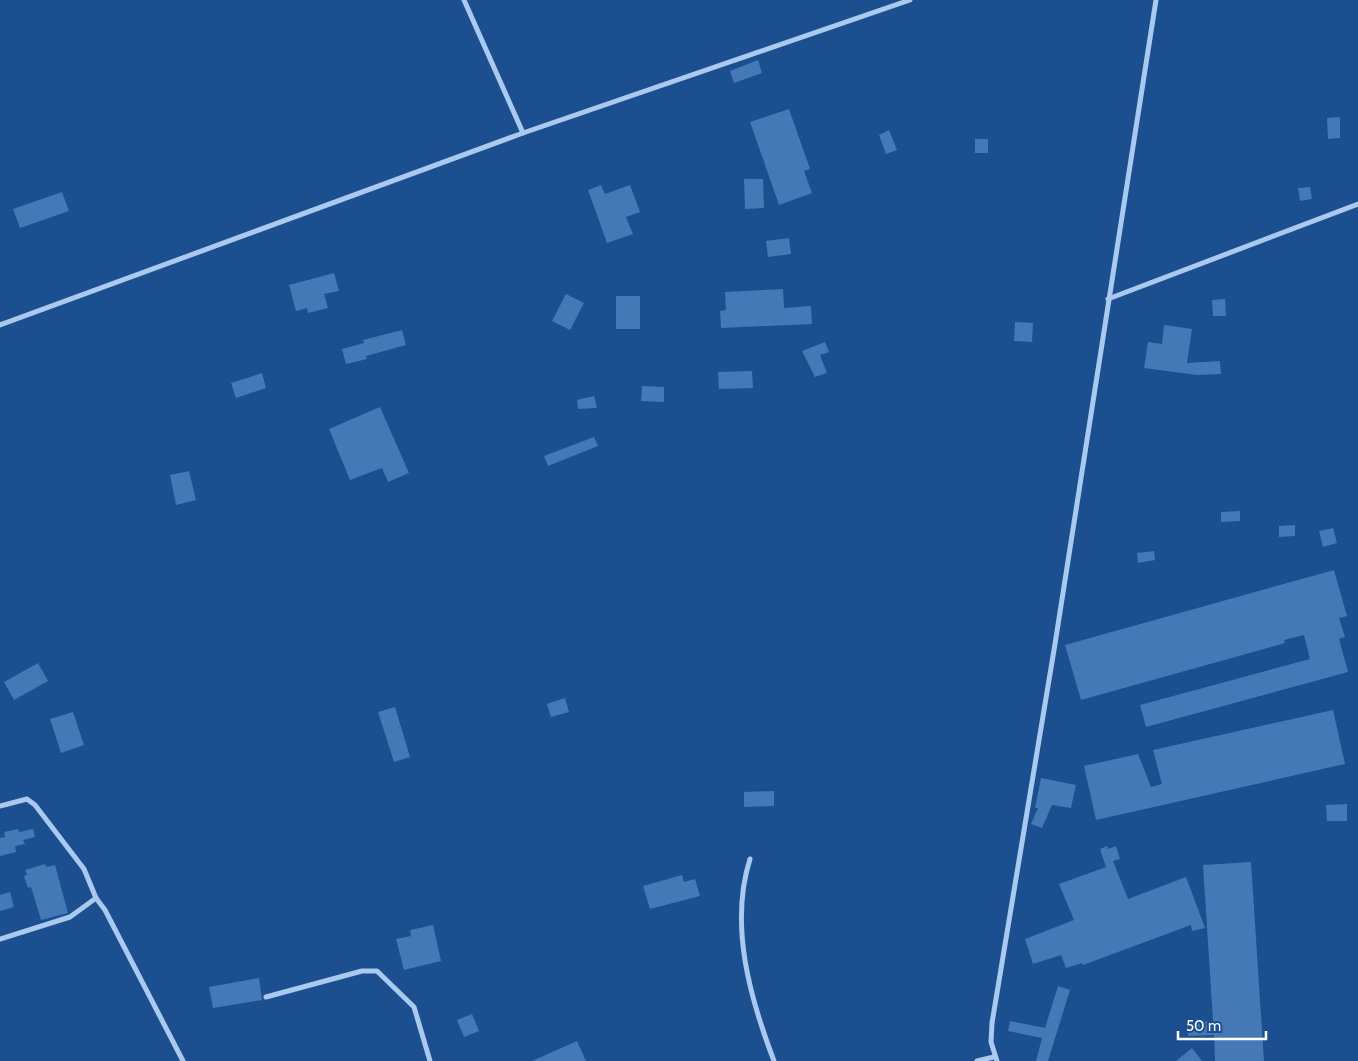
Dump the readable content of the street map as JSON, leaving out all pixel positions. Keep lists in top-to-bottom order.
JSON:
{
  "scale_bar": "50 m"
}
